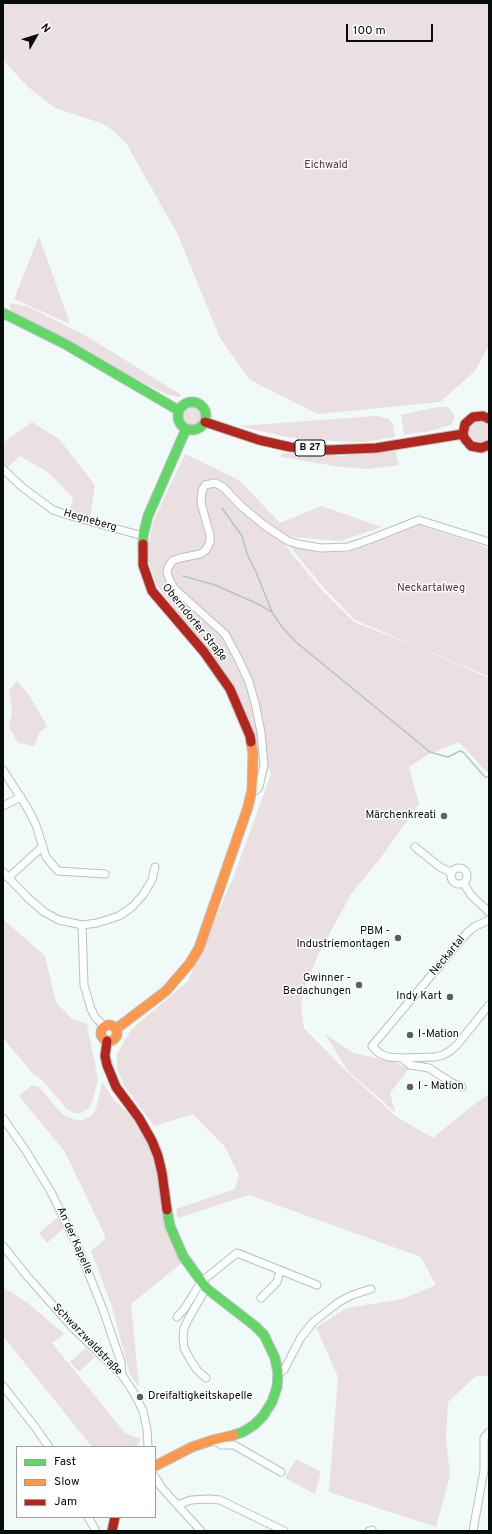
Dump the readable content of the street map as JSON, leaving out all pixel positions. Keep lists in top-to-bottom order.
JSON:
{
  "streets": {
    "street": [
      "B 27",
      "Hegneberg",
      "Oberndorfer Straße",
      "Neckartal",
      "An der Kapelle",
      "Schwarzwaldstraße"
    ]
  },
  "crossings": [
    ["B 27", "Oberndorfer Straße"],
    ["Hegneberg", "Oberndorfer Straße"],
    ["An der Kapelle", "Schwarzwaldstraße"]
  ],
  "parks": ["Eichwald", "Neckartalweg"],
  "places": [
    "Märchenkreati",
    "PBM - Industriemontagen",
    "Gwinner - Bedachungen",
    "Indy Kart",
    "I-Mation",
    "I - Mation",
    "Dreifaltigkeitskapelle"
  ],
  "legend": ["Fast", "Slow", "Jam"],
  "scale_bar": "100 m",
  "north": "top right"
}
